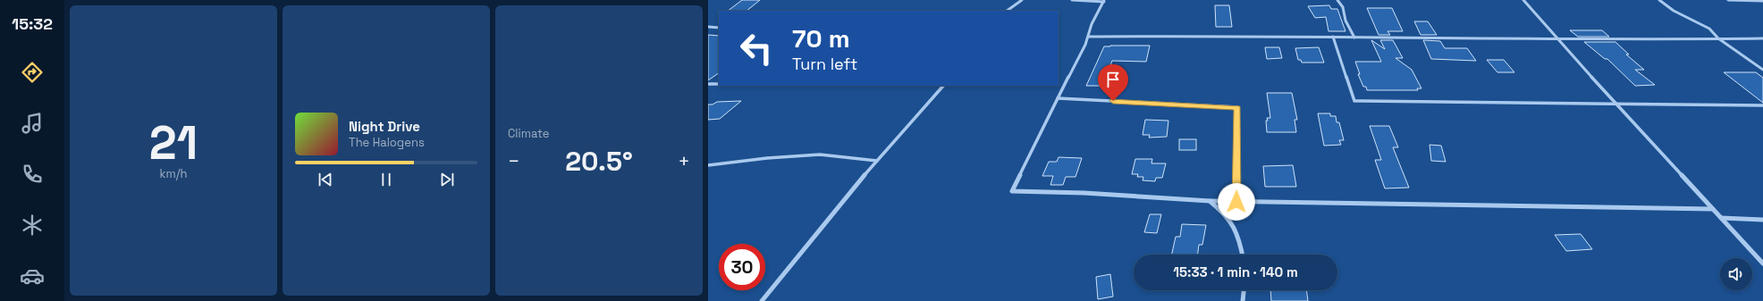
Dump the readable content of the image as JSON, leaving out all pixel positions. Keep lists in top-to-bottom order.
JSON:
{
  "page": {
    "tabs": "15:32",
    "tile": [
      ["21", "km/h"],
      "Climate"
    ],
    "turn": ["70 m", "Turn left"],
    "song": ["Night Drive", "The Halogens"],
    "heat": ["−", "20.5°", "+"],
    "limit": "30",
    "trip": "15:33 · 1 min · 140 m"
  }
}
